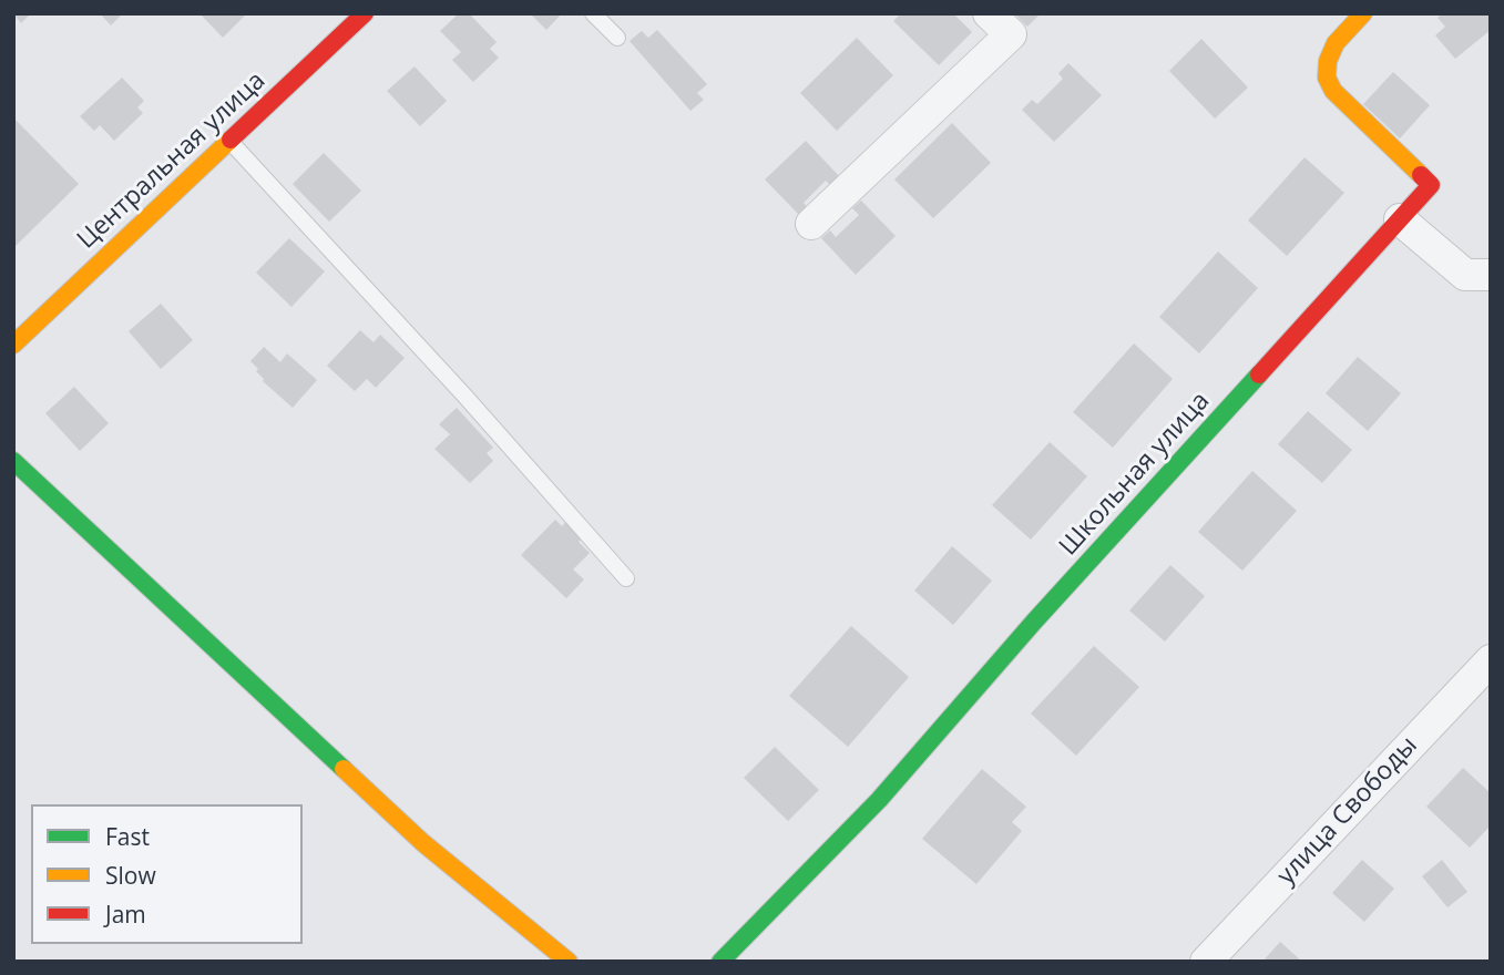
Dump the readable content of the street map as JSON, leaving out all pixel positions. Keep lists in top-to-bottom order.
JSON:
{
  "streets": {
    "street": ["Центральная улица", "Школьная улица", "улица Свободы"]
  },
  "legend": ["Fast", "Slow", "Jam"]
}
